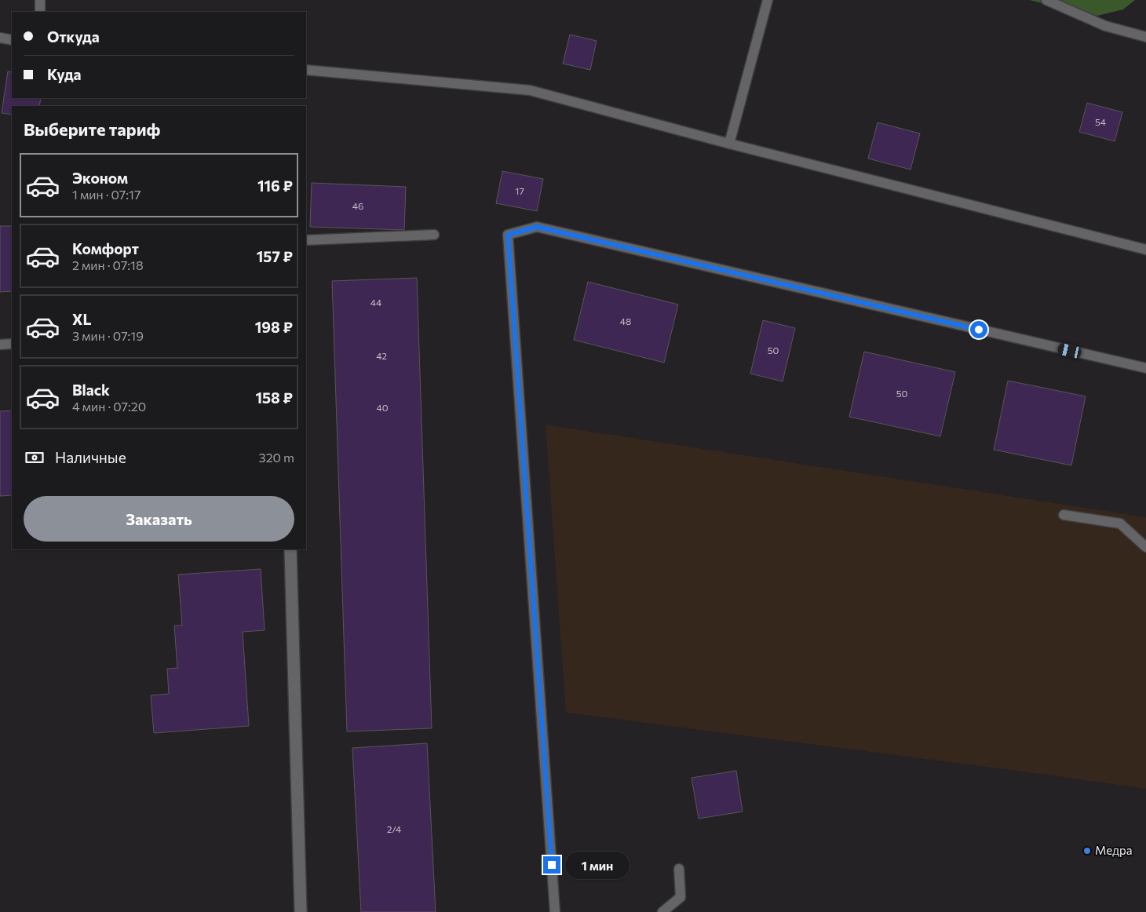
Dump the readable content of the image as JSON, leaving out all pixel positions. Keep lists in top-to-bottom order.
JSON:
{
  "places": ["Медра"],
  "house_numbers": [
    "54",
    "17",
    "46",
    "44",
    "48",
    "50",
    "42",
    "50",
    "40",
    "2/4"
  ],
  "page": {
    "banner": ["Откуда", "Куда"],
    "heading": "Выберите тариф",
    "list": [
      {
        "name": "Эконом",
        "note": "1 мин · 07:17",
        "value": "116 ₽"
      },
      {
        "name": "Комфорт",
        "note": "2 мин · 07:18",
        "value": "157 ₽"
      },
      {
        "name": "XL",
        "note": "3 мин · 07:19",
        "value": "198 ₽"
      },
      {
        "name": "Black",
        "note": "4 мин · 07:20",
        "value": "158 ₽"
      }
    ],
    "pay": ["Наличные", "320 m"],
    "buttons": "Заказать",
    "bubble": "1 мин"
  }
}
